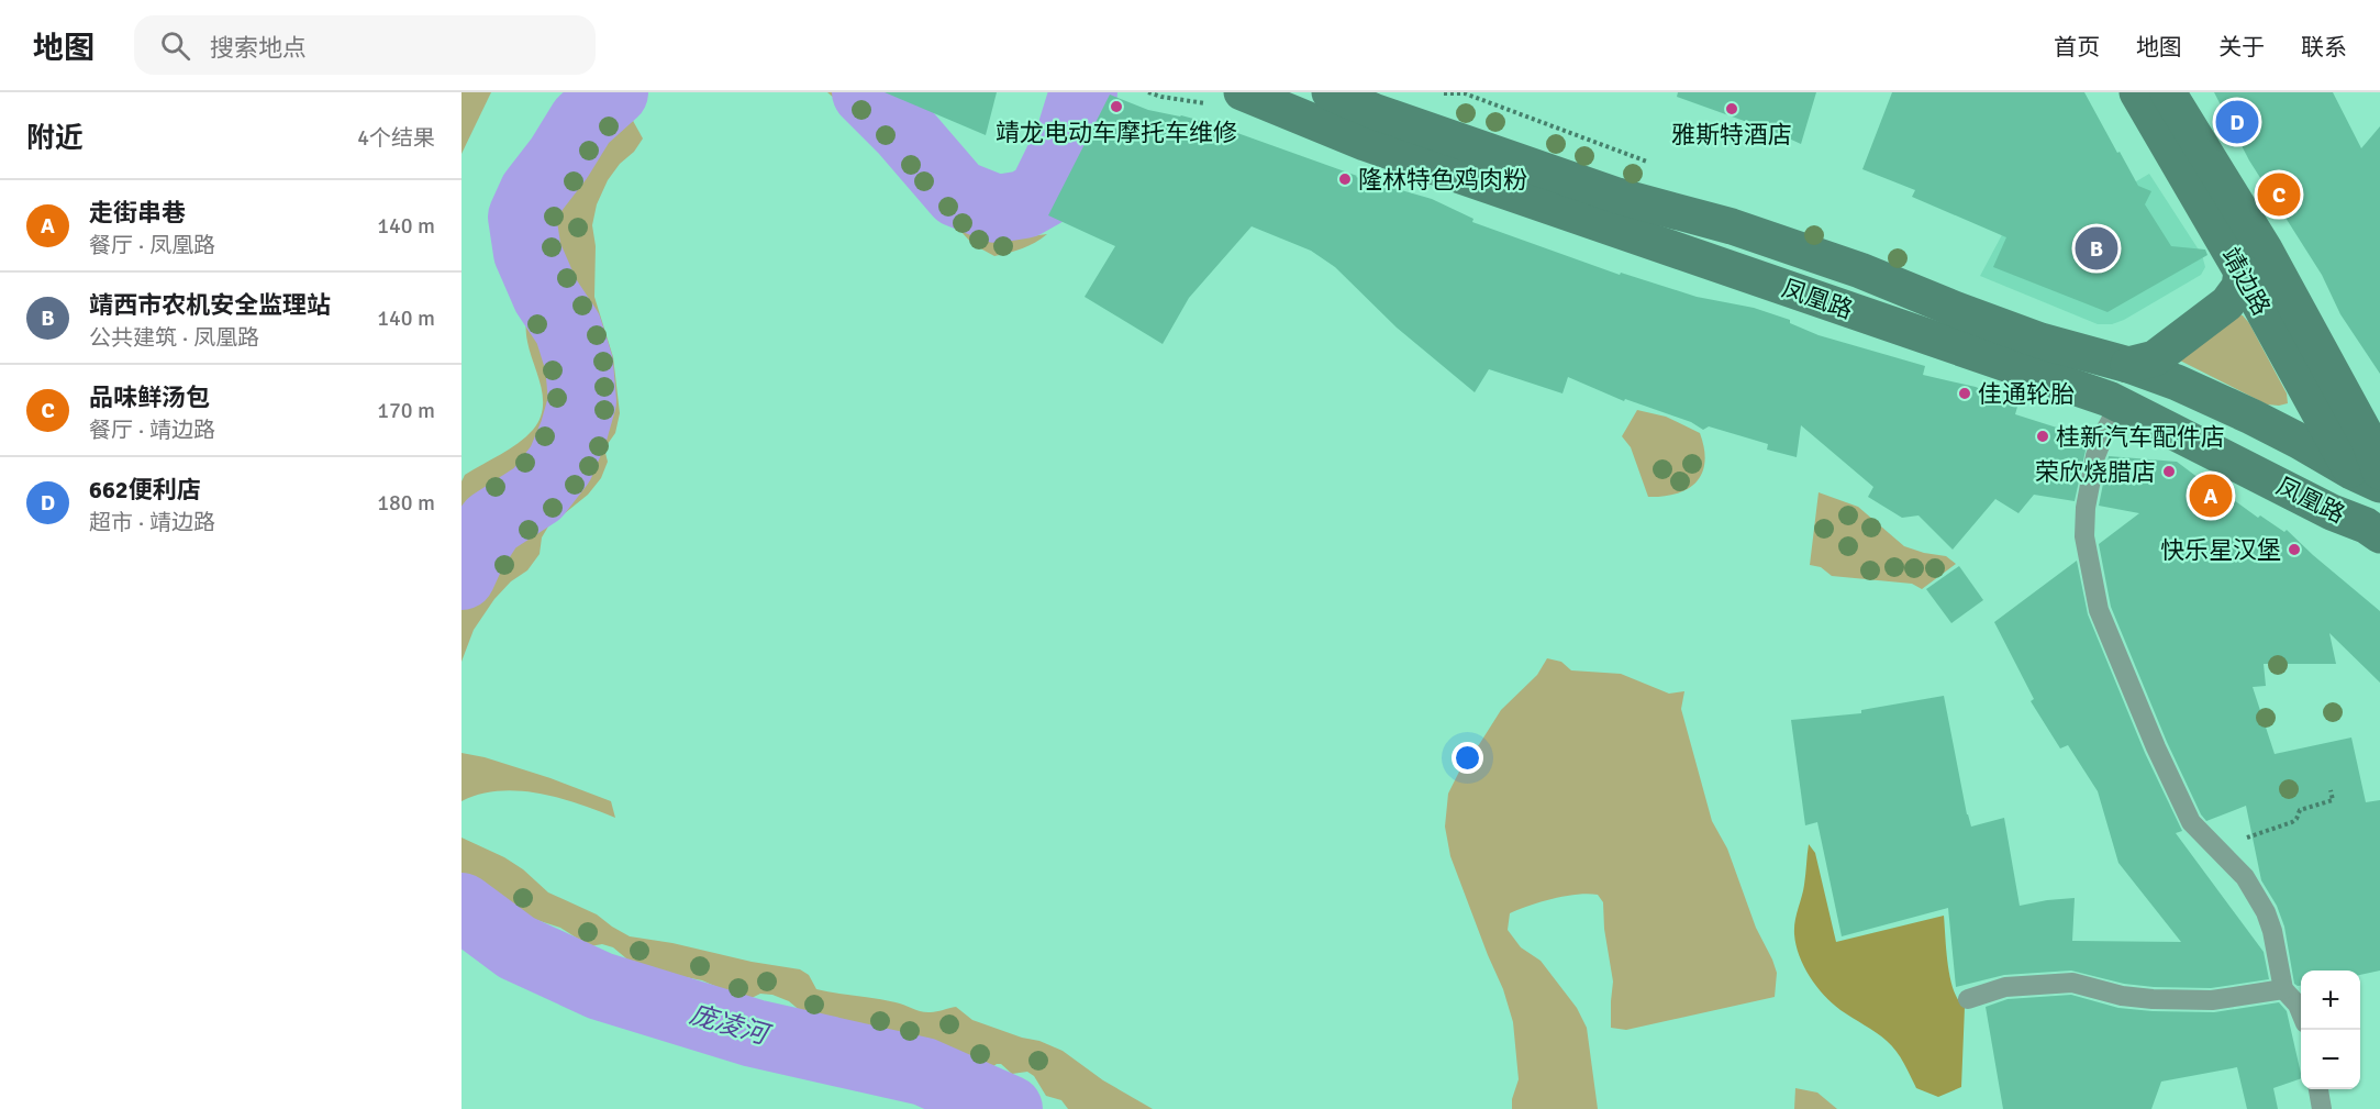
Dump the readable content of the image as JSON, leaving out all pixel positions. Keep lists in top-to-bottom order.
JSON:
{
  "streets": {
    "main road": ["靖边路", "凤凰路"]
  },
  "crossings": [
    ["靖边路", "凤凰路"]
  ],
  "water": ["庞凌河"],
  "places": [
    "靖龙电动车摩托车维修",
    "雅斯特酒店",
    "隆林特色鸡肉粉",
    "佳通轮胎",
    "桂新汽车配件店",
    "荣欣烧腊店",
    "快乐星汉堡"
  ],
  "page": {
    "header": "地图",
    "search": "搜索地点",
    "nav": [
      "首页",
      "地图",
      "关于",
      "联系"
    ],
    "heading": ["附近", "4个结果"],
    "pins": [
      "D",
      "C",
      "B",
      "A"
    ],
    "list": [
      {
        "mark": "A",
        "name": "走街串巷",
        "note": "餐厅 · 凤凰路",
        "value": "140 m"
      },
      {
        "mark": "B",
        "name": "靖西市农机安全监理站",
        "note": "公共建筑 · 凤凰路",
        "value": "140 m"
      },
      {
        "mark": "C",
        "name": "品味鲜汤包",
        "note": "餐厅 · 靖边路",
        "value": "170 m"
      },
      {
        "mark": "D",
        "name": "662便利店",
        "note": "超市 · 靖边路",
        "value": "180 m"
      }
    ],
    "map_buttons": ["+", "−"]
  }
}
